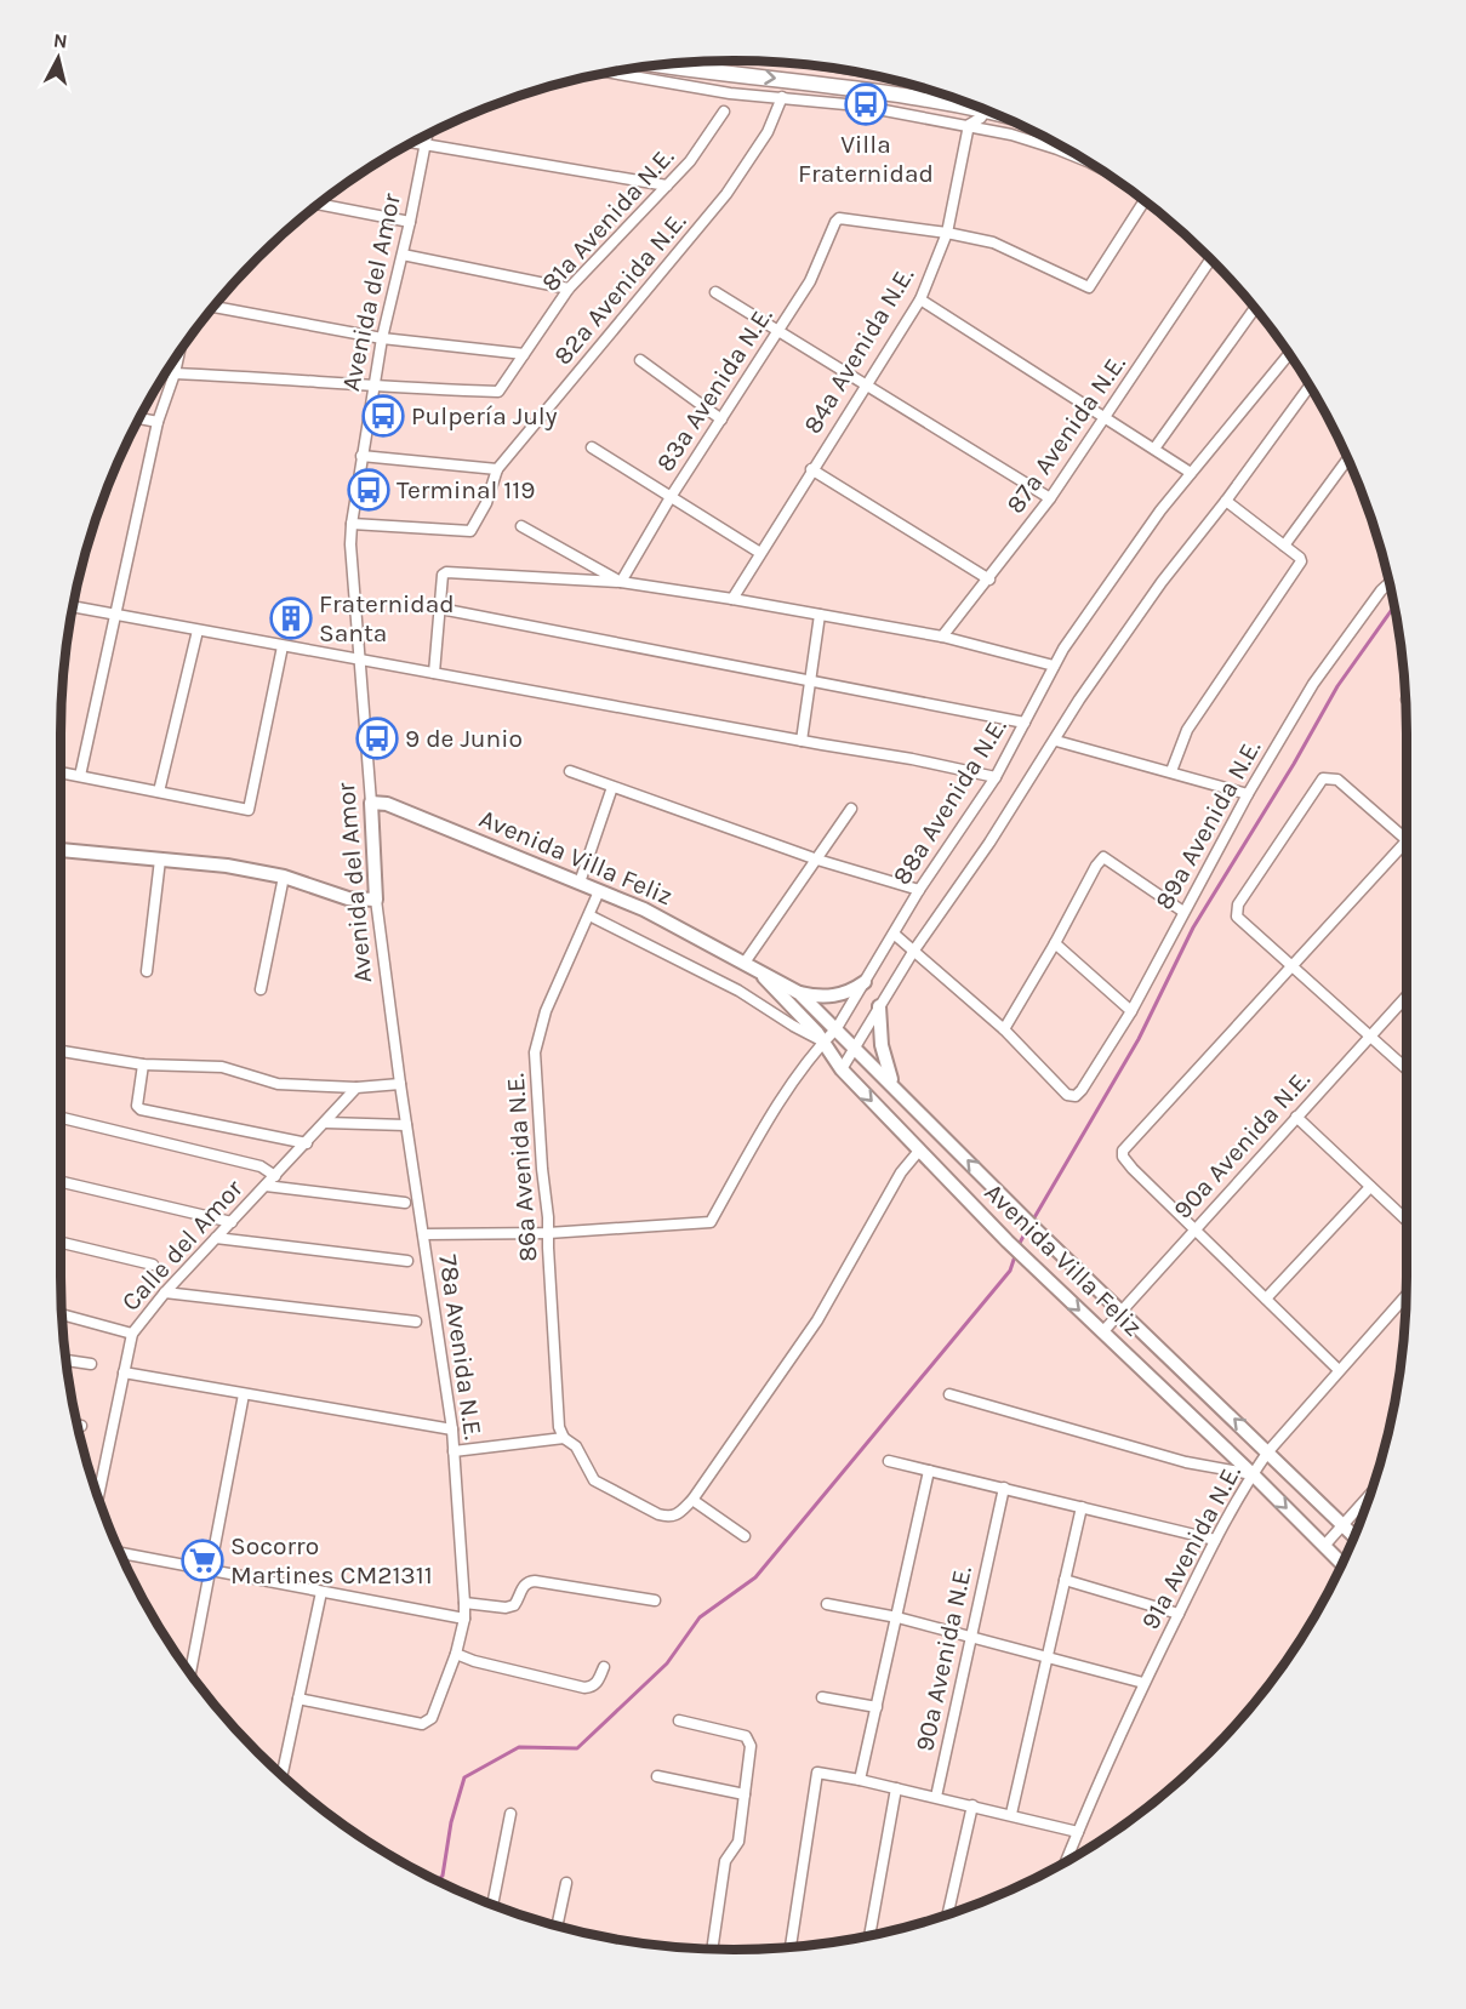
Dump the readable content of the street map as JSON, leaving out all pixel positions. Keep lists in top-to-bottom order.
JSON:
{
  "streets": {
    "street": [
      "81a Avenida N.E.",
      "82a Avenida N.E.",
      "Avenida del Amor",
      "84a Avenida N.E.",
      "83a Avenida N.E.",
      "87a Avenida N.E.",
      "88a Avenida N.E.",
      "89a Avenida N.E.",
      "Avenida Villa Feliz",
      "90a Avenida N.E.",
      "86a Avenida N.E.",
      "Calle del Amor",
      "78a Avenida N.E.",
      "91a Avenida N.E."
    ]
  },
  "crossings": [
    ["81a Avenida N.E.", "Avenida del Amor"],
    ["82a Avenida N.E.", "Avenida del Amor"],
    ["Avenida del Amor", "Avenida Villa Feliz"],
    ["Avenida del Amor", "78a Avenida N.E."],
    ["84a Avenida N.E.", "83a Avenida N.E."],
    ["88a Avenida N.E.", "Avenida Villa Feliz"],
    ["88a Avenida N.E.", "86a Avenida N.E."],
    ["Avenida Villa Feliz", "90a Avenida N.E."],
    ["Avenida Villa Feliz", "86a Avenida N.E."],
    ["Avenida Villa Feliz", "91a Avenida N.E."]
  ],
  "places": {
    "bus stop": [
      "Villa Fraternidad",
      "Pulpería July",
      "Terminal 119",
      "9 de Junio"
    ],
    "building": ["Fraternidad Santa"],
    "supermarket": ["Socorro Martines CM21311"]
  },
  "north": "top"
}
